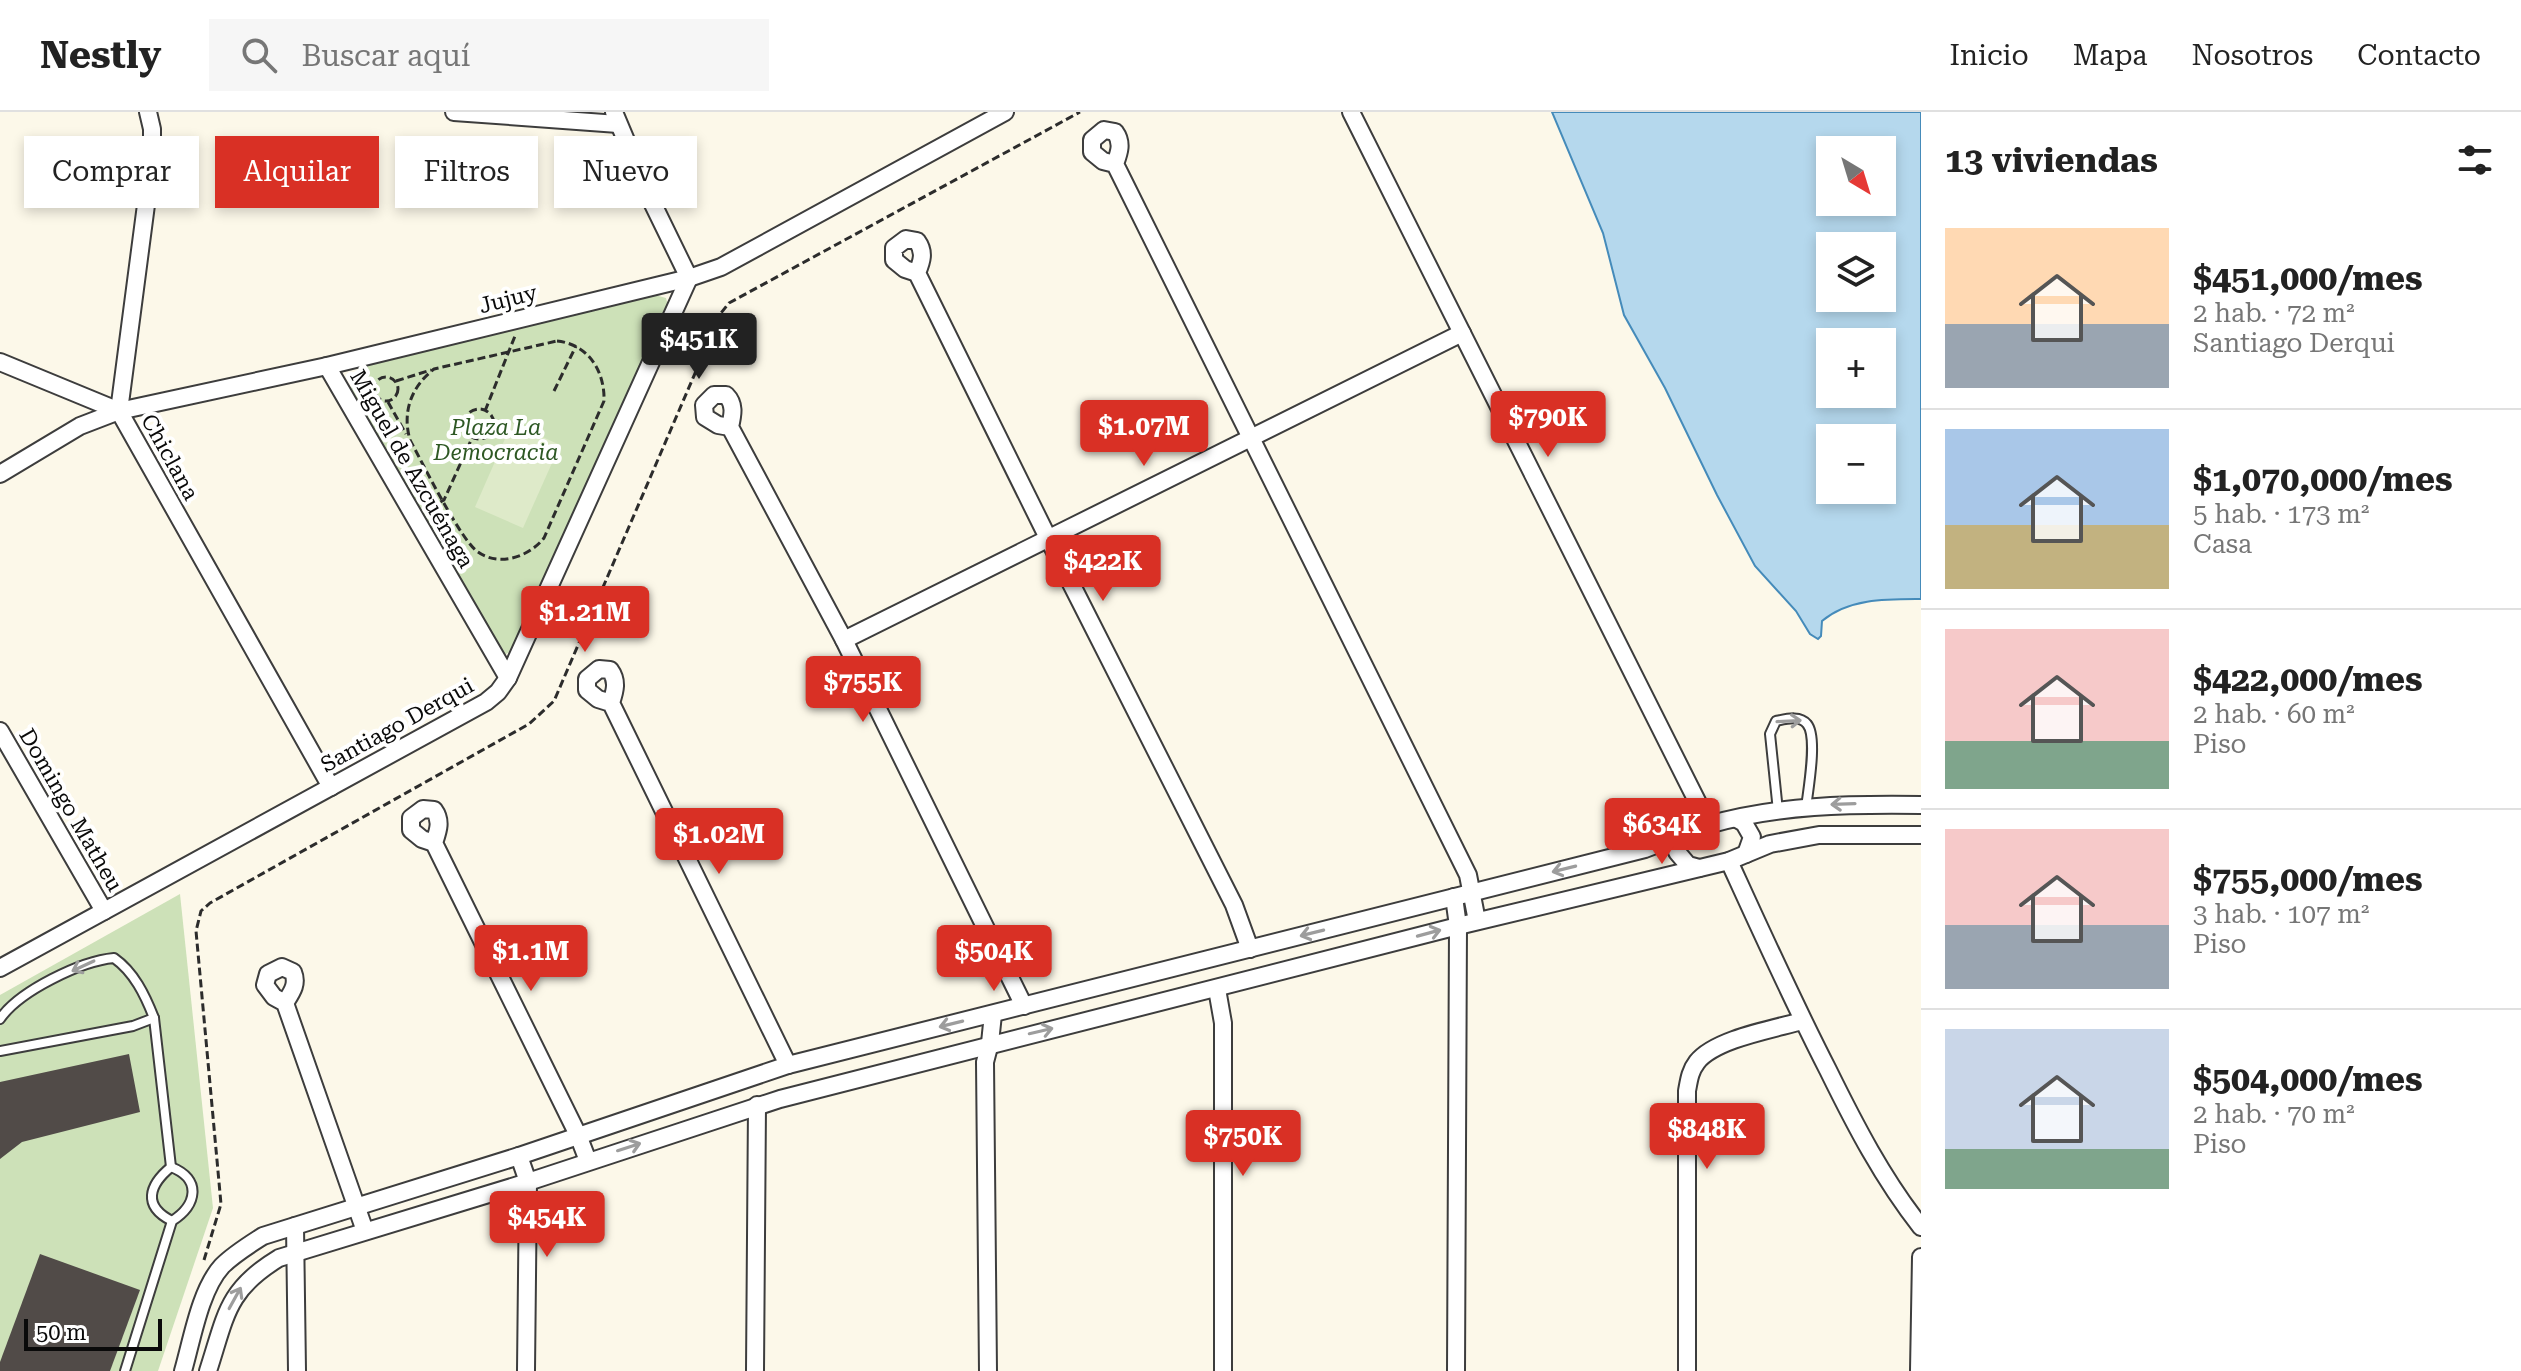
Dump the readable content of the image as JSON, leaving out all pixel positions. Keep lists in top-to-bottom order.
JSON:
{
  "streets": {
    "street": [
      "Jujuy",
      "Chiclana",
      "Miguel de Azcuénaga",
      "Santiago Derqui",
      "Domingo Matheu"
    ]
  },
  "crossings": [
    ["Jujuy", "Chiclana"],
    ["Jujuy", "Miguel de Azcuénaga"],
    ["Jujuy", "Santiago Derqui"],
    ["Chiclana", "Santiago Derqui"],
    ["Miguel de Azcuénaga", "Santiago Derqui"],
    ["Santiago Derqui", "Domingo Matheu"]
  ],
  "parks": ["Plaza La Democracia"],
  "scale_bar": "50 m",
  "north": "bottom right",
  "page": {
    "header": "Nestly",
    "search": "Buscar aquí",
    "nav": [
      "Inicio",
      "Mapa",
      "Nosotros",
      "Contacto"
    ],
    "heading": "13 viviendas",
    "map_buttons": ["+", "−"],
    "chip": [
      "Comprar",
      "Alquilar",
      "Filtros",
      "Nuevo"
    ],
    "list": [
      {
        "name": "$451,000/mes",
        "note": "2 hab. · 72 m² · Santiago Derqui"
      },
      {
        "name": "$1,070,000/mes",
        "note": "5 hab. · 173 m² · Casa"
      },
      {
        "name": "$422,000/mes",
        "note": "2 hab. · 60 m² · Piso"
      },
      {
        "name": "$755,000/mes",
        "note": "3 hab. · 107 m² · Piso"
      },
      {
        "name": "$504,000/mes",
        "note": "2 hab. · 70 m² · Piso"
      }
    ],
    "price": [
      "$451K",
      "$790K",
      "$1.07M",
      "$422K",
      "$1.21M",
      "$755K",
      "$634K",
      "$1.02M",
      "$1.1M",
      "$504K",
      "$848K",
      "$750K",
      "$454K"
    ],
    "scale": "50 m"
  }
}
